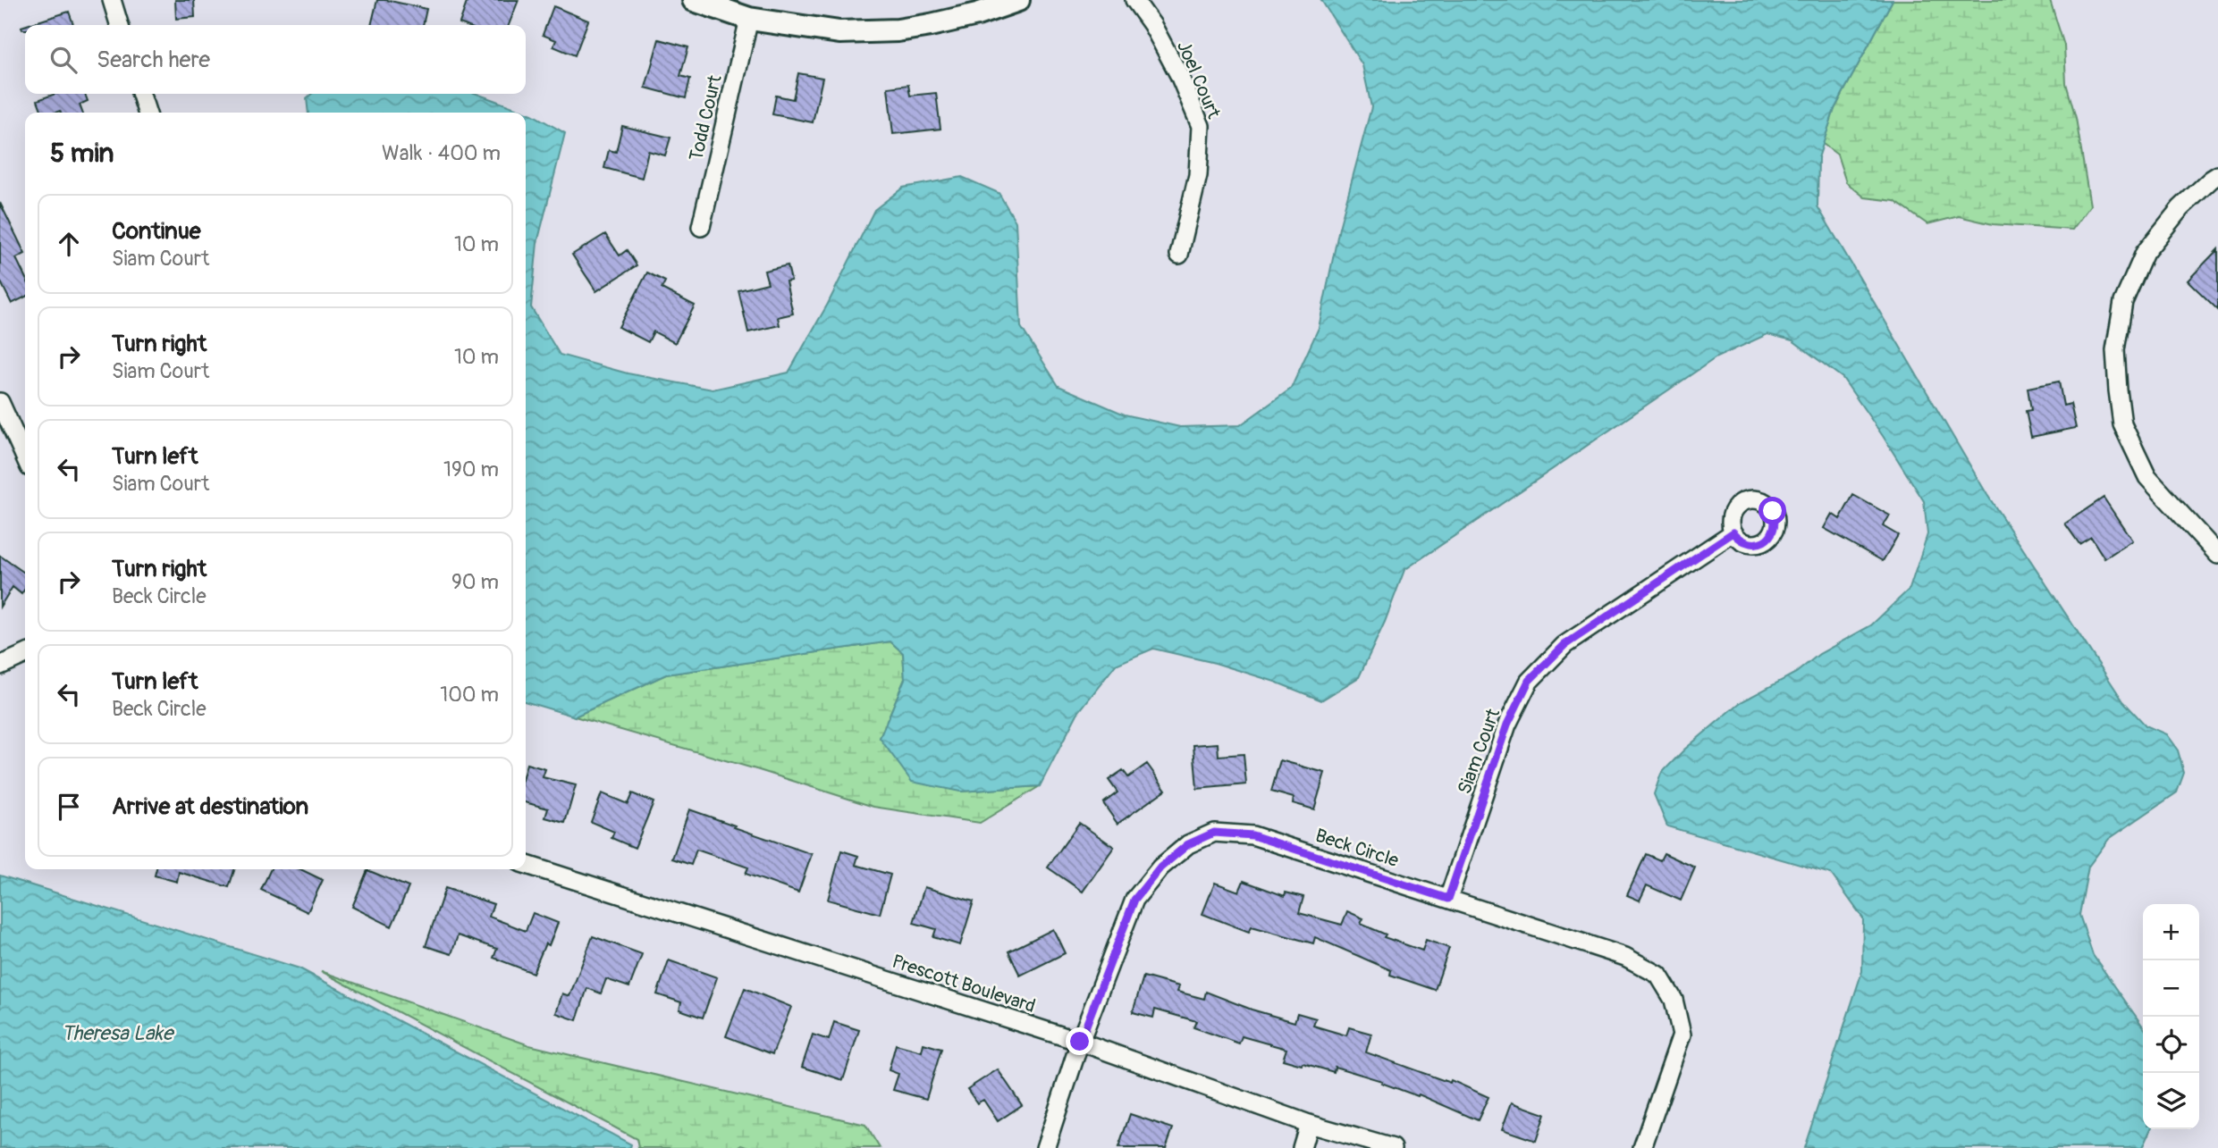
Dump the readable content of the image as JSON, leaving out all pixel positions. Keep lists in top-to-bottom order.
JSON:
{
  "streets": {
    "street": [
      "Joel Court",
      "Todd Court",
      "Siam Court",
      "Beck Circle",
      "Prescott Boulevard"
    ]
  },
  "crossings": [
    ["Siam Court", "Beck Circle"],
    ["Beck Circle", "Prescott Boulevard"]
  ],
  "water": ["Theresa Lake"],
  "page": {
    "search": "Search here",
    "heading": ["5 min", "Walk · 400 m"],
    "list": [
      ["Continue", "Siam Court", "10 m"],
      ["Turn right", "Siam Court", "10 m"],
      ["Turn left", "Siam Court", "190 m"],
      ["Turn right", "Beck Circle", "90 m"],
      ["Turn left", "Beck Circle", "100 m"],
      "Arrive at destination"
    ],
    "map_buttons": ["+", "−"]
  }
}
